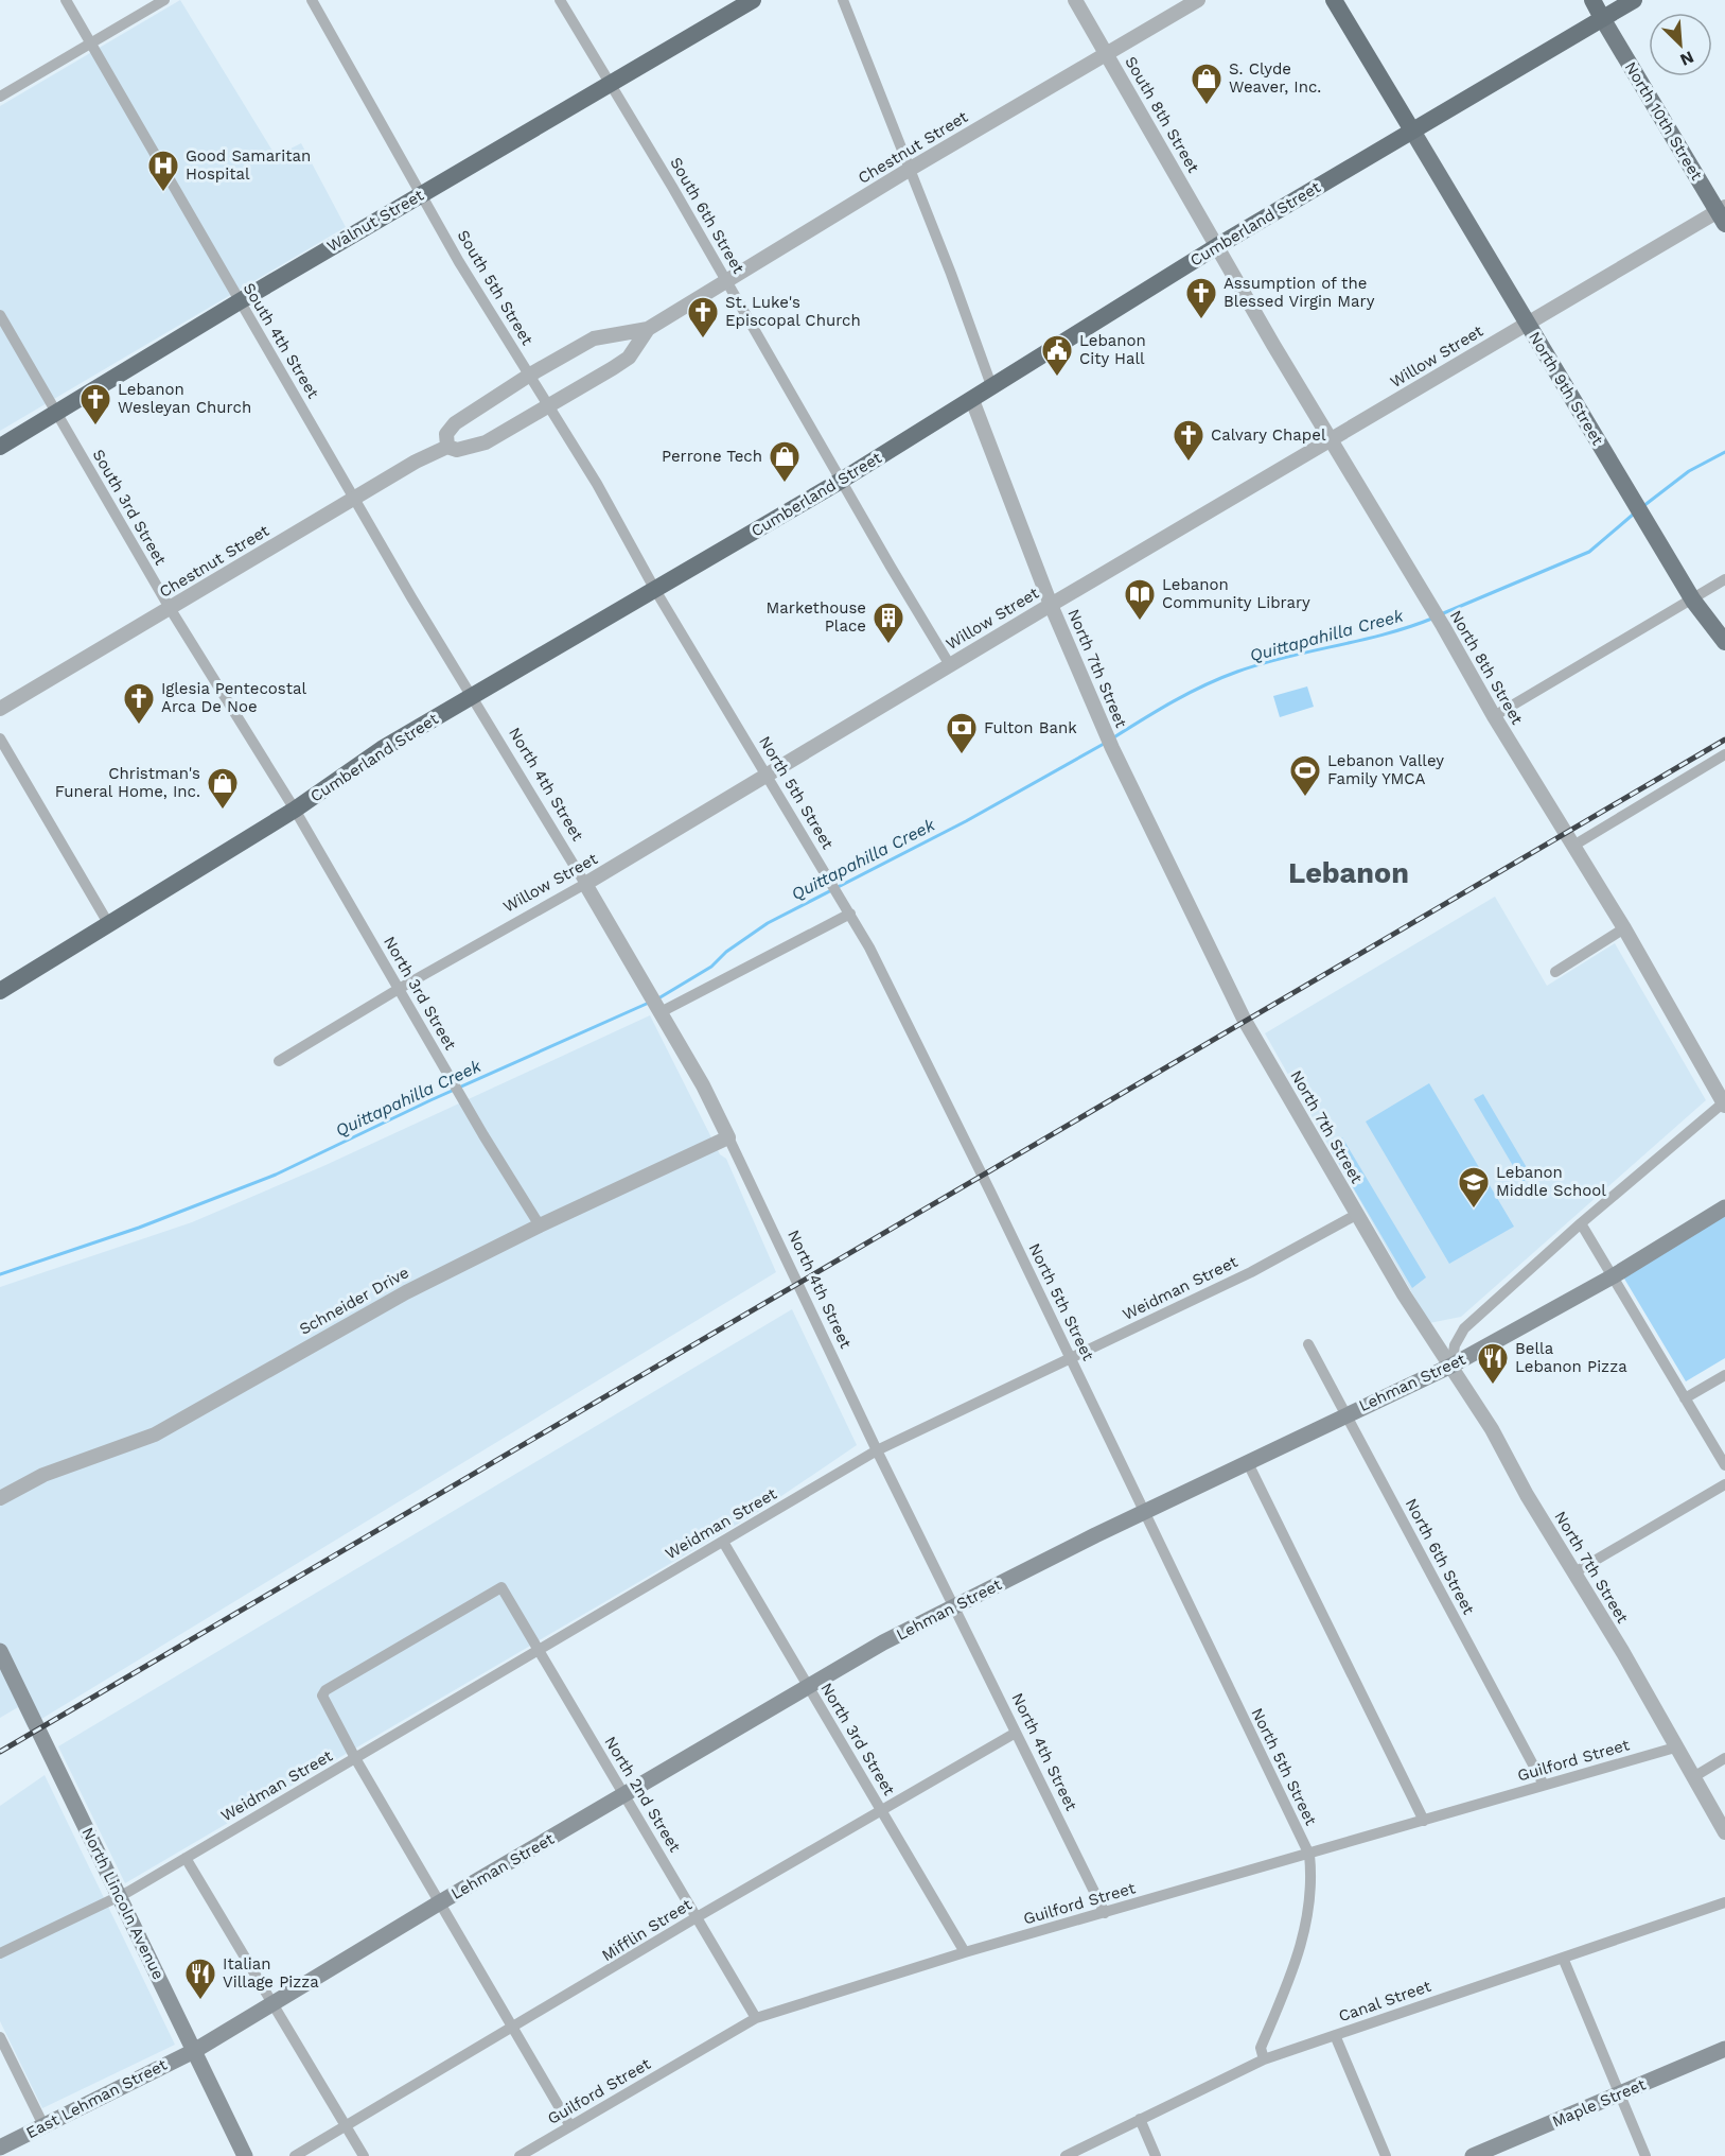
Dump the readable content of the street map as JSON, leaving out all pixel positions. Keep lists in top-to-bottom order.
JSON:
{
  "streets": {
    "highway": ["Walnut Street", "Cumberland Street"],
    "main road": [
      "North 10th Street",
      "North 9th Street",
      "Lehman Street",
      "North Lincoln Avenue",
      "East Lehman Street",
      "Maple Street"
    ],
    "street": [
      "South 8th Street",
      "Chestnut Street",
      "South 6th Street",
      "South 5th Street",
      "South 4th Street",
      "Willow Street",
      "South 3rd Street",
      "North 8th Street",
      "North 7th Street",
      "North 4th Street",
      "North 5th Street",
      "North 3rd Street",
      "Weidman Street",
      "Schneider Drive",
      "North 6th Street",
      "Guilford Street",
      "North 2nd Street",
      "Mifflin Street",
      "Canal Street"
    ]
  },
  "crossings": [
    ["South 8th Street", "Chestnut Street"],
    ["South 8th Street", "Cumberland Street"],
    ["South 8th Street", "North 8th Street"],
    ["North 10th Street", "Cumberland Street"],
    ["North 10th Street", "Willow Street"],
    ["Chestnut Street", "South 6th Street"],
    ["Chestnut Street", "South 5th Street"],
    ["Chestnut Street", "South 4th Street"],
    ["Chestnut Street", "South 3rd Street"],
    ["South 6th Street", "Walnut Street"],
    ["South 6th Street", "Cumberland Street"],
    ["Walnut Street", "South 5th Street"],
    ["Walnut Street", "South 4th Street"],
    ["Walnut Street", "South 3rd Street"],
    ["Cumberland Street", "South 5th Street"],
    ["Cumberland Street", "South 4th Street"],
    ["Cumberland Street", "North 9th Street"],
    ["Cumberland Street", "South 3rd Street"],
    ["Cumberland Street", "North 8th Street"],
    ["Cumberland Street", "North 7th Street"],
    ["Cumberland Street", "North 4th Street"],
    ["Cumberland Street", "North 5th Street"],
    ["Cumberland Street", "North 3rd Street"],
    ["South 5th Street", "North 5th Street"],
    ["South 4th Street", "North 4th Street"],
    ["Willow Street", "North 9th Street"],
    ["Willow Street", "North 8th Street"],
    ["Willow Street", "North 7th Street"],
    ["Willow Street", "North 4th Street"],
    ["Willow Street", "North 5th Street"],
    ["Willow Street", "North 3rd Street"],
    ["South 3rd Street", "North 3rd Street"],
    ["North 7th Street", "Weidman Street"],
    ["North 7th Street", "Lehman Street"],
    ["North 7th Street", "Guilford Street"],
    ["North 4th Street", "Weidman Street"],
    ["North 4th Street", "Schneider Drive"],
    ["North 4th Street", "Lehman Street"],
    ["North 4th Street", "Guilford Street"],
    ["North 4th Street", "Mifflin Street"],
    ["North 5th Street", "Weidman Street"],
    ["North 5th Street", "Lehman Street"],
    ["North 5th Street", "Guilford Street"],
    ["North 5th Street", "Canal Street"],
    ["North 3rd Street", "Weidman Street"],
    ["North 3rd Street", "Schneider Drive"],
    ["North 3rd Street", "Lehman Street"],
    ["North 3rd Street", "Guilford Street"],
    ["North 3rd Street", "Mifflin Street"],
    ["Weidman Street", "North 2nd Street"],
    ["Weidman Street", "North Lincoln Avenue"],
    ["Lehman Street", "North 6th Street"],
    ["Lehman Street", "North 2nd Street"],
    ["Lehman Street", "North Lincoln Avenue"],
    ["Lehman Street", "East Lehman Street"],
    ["North 6th Street", "Guilford Street"],
    ["Guilford Street", "North 2nd Street"],
    ["North 2nd Street", "Mifflin Street"],
    ["North Lincoln Avenue", "East Lehman Street"]
  ],
  "districts": ["Lebanon"],
  "water": ["Quittapahilla Creek"],
  "places": {
    "shop": ["S. Clyde Weaver, Inc.", "Perrone Tech", "Christman's Funeral Home, Inc."],
    "hospital": ["Good Samaritan Hospital"],
    "church": [
      "Assumption of the Blessed Virgin Mary",
      "St. Luke's Episcopal Church",
      "Lebanon Wesleyan Church",
      "Calvary Chapel",
      "Iglesia Pentecostal Arca De Noe"
    ],
    "public building": ["Lebanon City Hall"],
    "library": ["Lebanon Community Library"],
    "building": ["Markethouse Place"],
    "bank": ["Fulton Bank"],
    "sports": ["Lebanon Valley Family YMCA"],
    "school or university": ["Lebanon Middle School"],
    "restaurant": ["Bella Lebanon Pizza", "Italian Village Pizza"]
  },
  "north": "bottom right"
}
